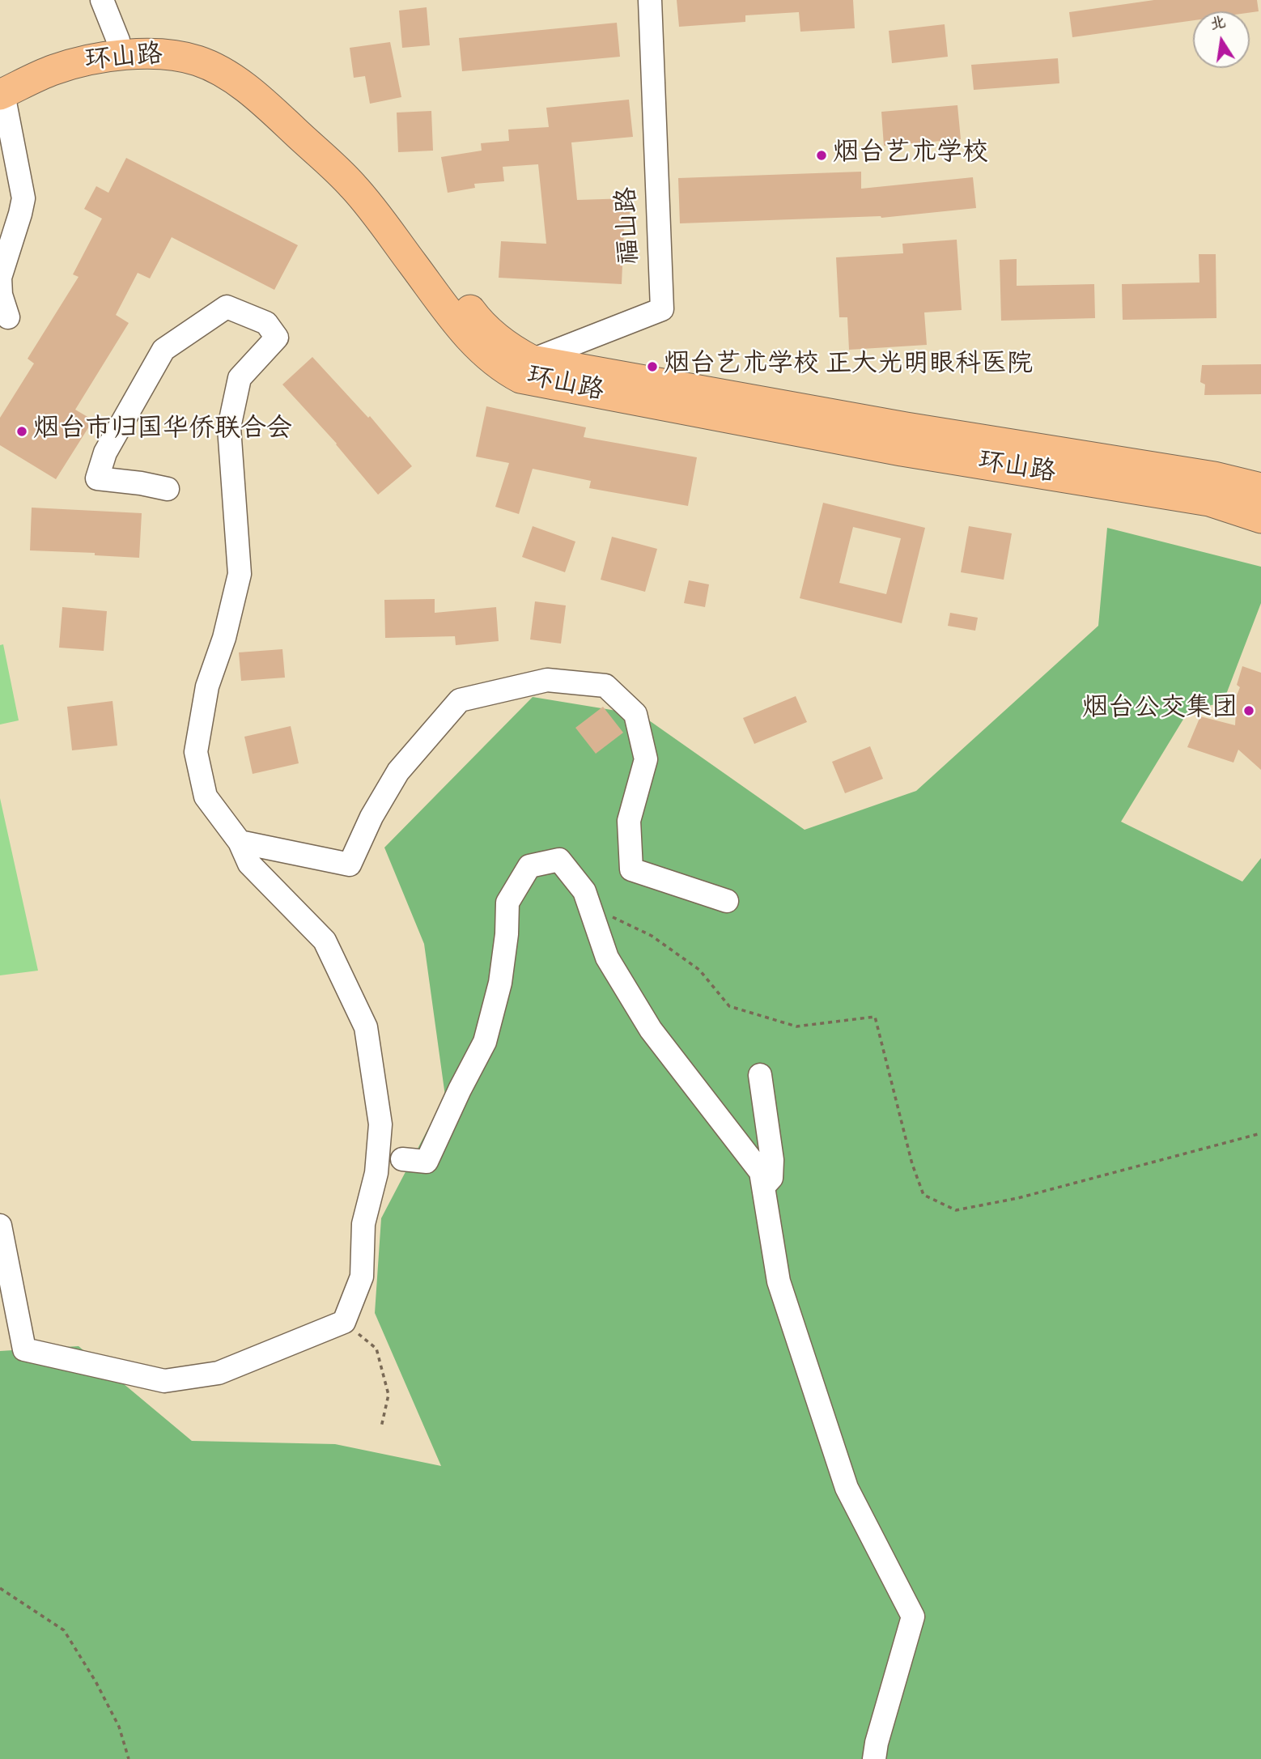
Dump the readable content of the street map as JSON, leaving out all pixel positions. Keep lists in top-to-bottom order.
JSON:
{
  "streets": {
    "main road": ["环山路"],
    "street": ["福山路"]
  },
  "crossings": [
    ["环山路", "福山路"]
  ],
  "places": [
    "烟台艺术学校",
    "烟台艺术学校 正大光明眼科医院",
    "烟台市归国华侨联合会",
    "烟台公交集团"
  ],
  "north": "top"
}
